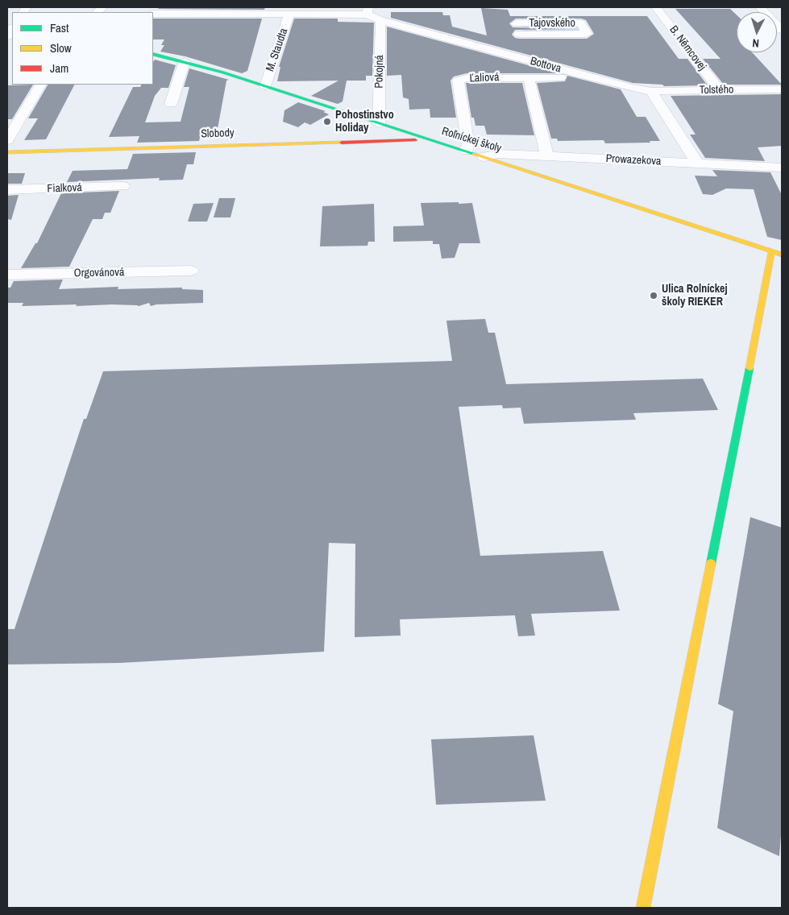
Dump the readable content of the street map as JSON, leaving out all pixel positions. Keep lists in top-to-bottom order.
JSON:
{
  "streets": {
    "street": [
      "Tajovského",
      "B. Němcovej",
      "M. Staudta",
      "Bottova",
      "Pokojná",
      "Ľaliová",
      "Tolstého",
      "Slobody",
      "Roľníckej školy",
      "Prowazekova",
      "Fialková",
      "Orgovánová"
    ]
  },
  "crossings": [
    ["Tajovského", "Bottova"],
    ["B. Němcovej", "Tolstého"],
    ["M. Staudta", "Roľníckej školy"],
    ["Bottova", "Pokojná"],
    ["Bottova", "Ľaliová"],
    ["Bottova", "Tolstého"],
    ["Pokojná", "Roľníckej školy"],
    ["Ľaliová", "Roľníckej školy"],
    ["Slobody", "Roľníckej školy"],
    ["Roľníckej školy", "Prowazekova"]
  ],
  "places": ["Pohostinstvo Holiday", "Ulica Rolníckej školy RIEKER"],
  "legend": ["Fast", "Slow", "Jam"],
  "north": "bottom"
}
